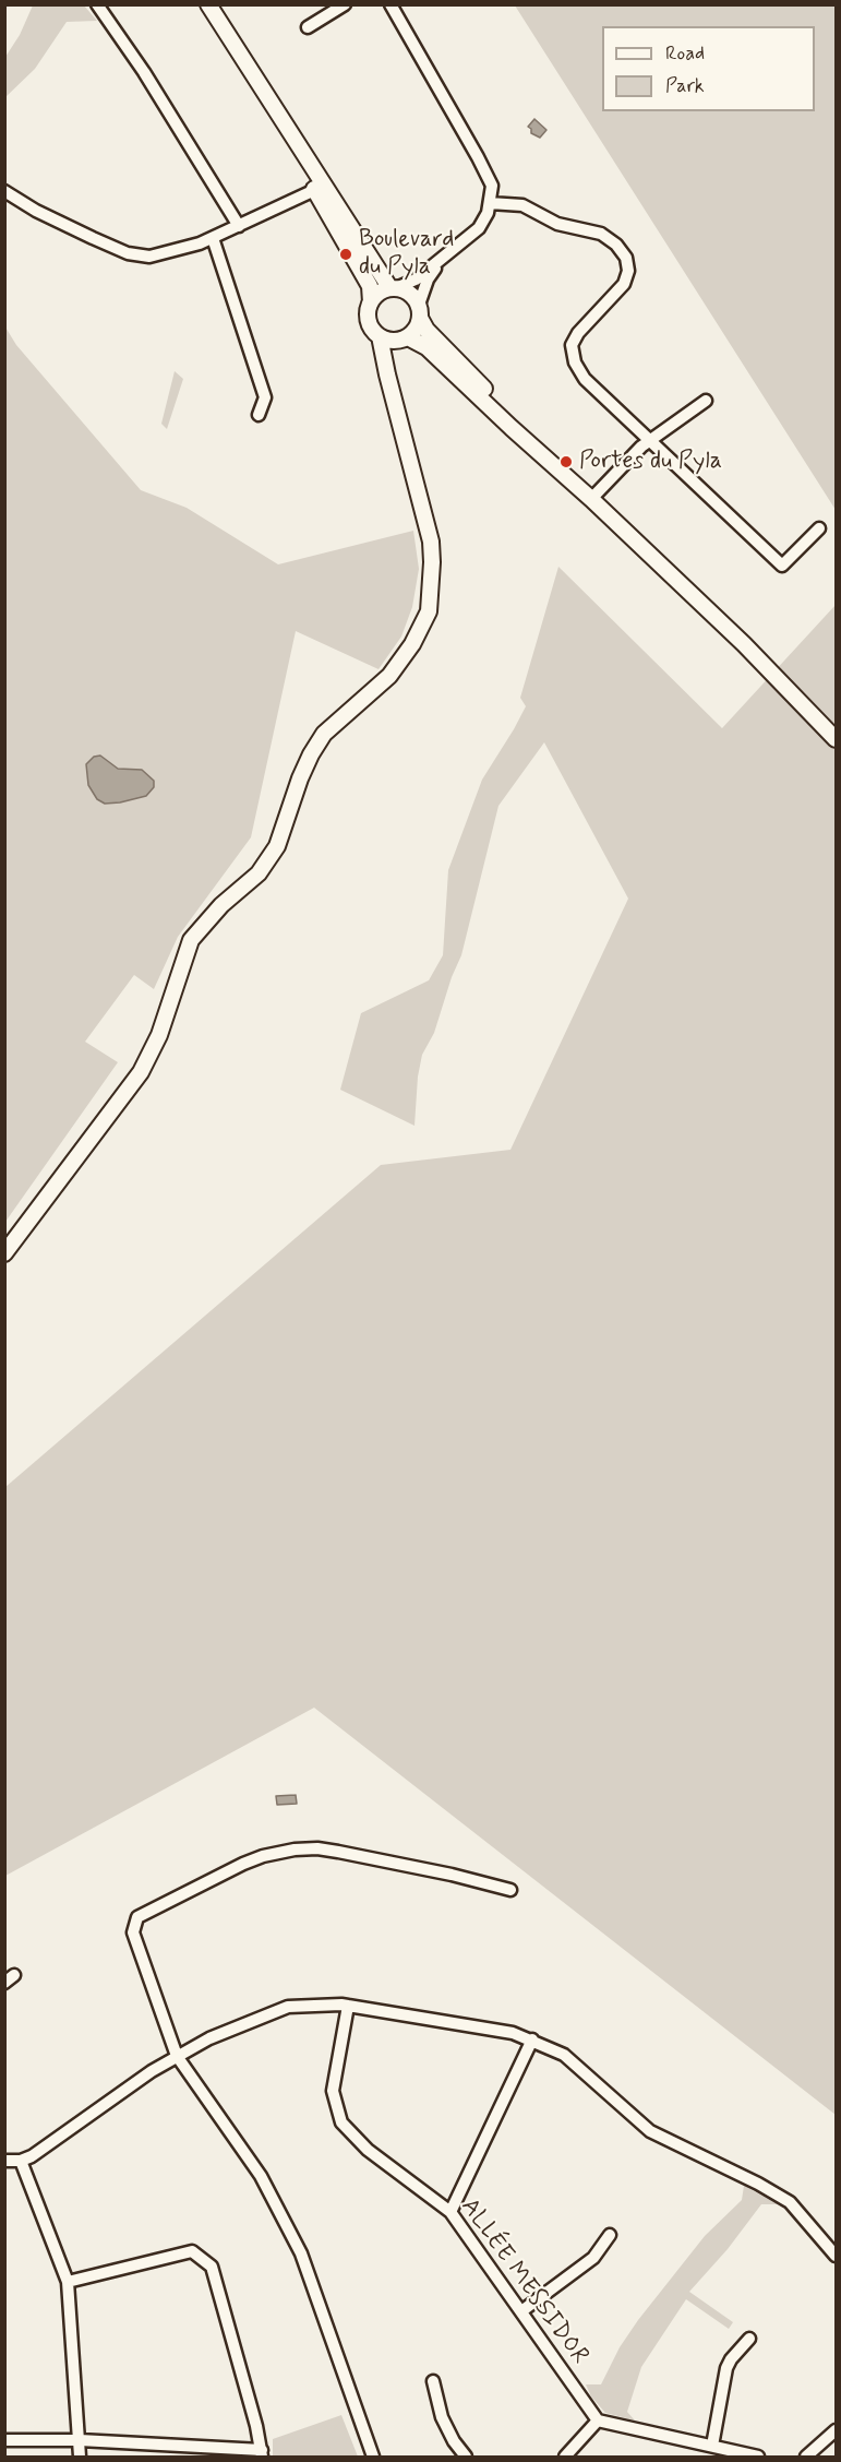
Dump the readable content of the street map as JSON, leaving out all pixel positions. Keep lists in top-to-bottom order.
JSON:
{
  "streets": {
    "street": ["ALLÉE MESSIDOR"]
  },
  "places": ["Boulevard du Pyla", "Portes du Pyla"],
  "legend": ["Road", "Park"]
}
